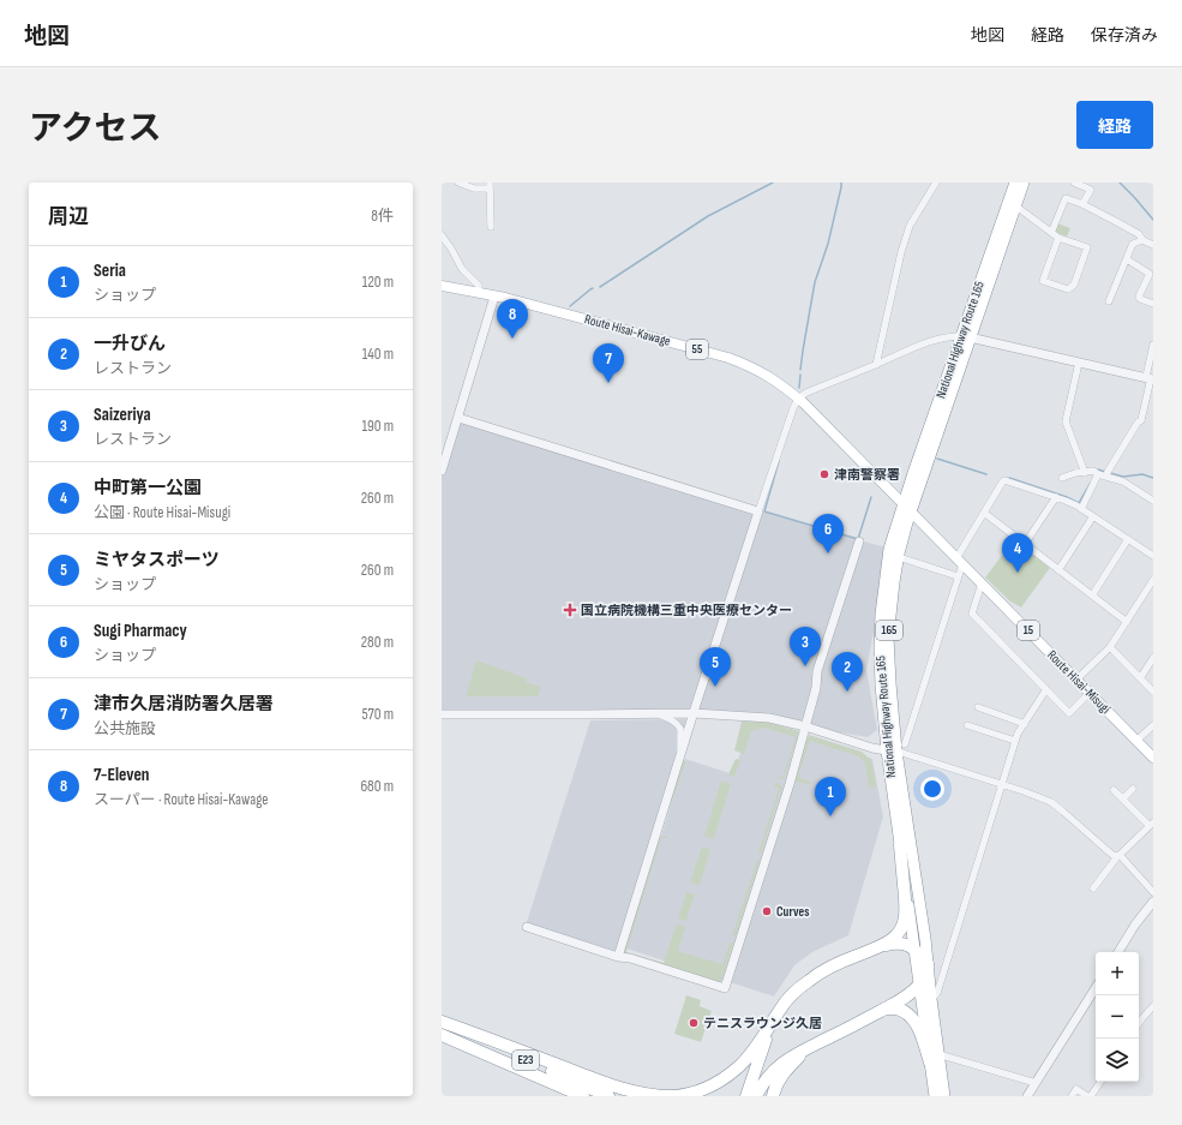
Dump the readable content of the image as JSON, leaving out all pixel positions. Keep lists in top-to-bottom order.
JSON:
{
  "streets": {
    "highway": ["National Highway Route 165", "165", "E23"],
    "main road": [
      "Route Hisai-Kawage",
      "55",
      "15",
      "Route Hisai-Misugi"
    ]
  },
  "crossings": [
    ["Route Hisai-Kawage", "National Highway Route 165"],
    ["Route Hisai-Kawage", "Route Hisai-Misugi"],
    ["National Highway Route 165", "Route Hisai-Misugi"]
  ],
  "places": {
    "other": ["津南警察署", "Curves", "テニスラウンジ久居"],
    "health": ["国立病院機構三重中央医療センター"]
  },
  "page": {
    "header": "地図",
    "nav": ["地図", "経路", "保存済み"],
    "title": "アクセス",
    "buttons": "経路",
    "heading": ["周辺", "8件"],
    "list": [
      {
        "mark": "1",
        "name": "Seria",
        "note": "ショップ",
        "value": "120 m"
      },
      {
        "mark": "2",
        "name": "一升びん",
        "note": "レストラン",
        "value": "140 m"
      },
      {
        "mark": "3",
        "name": "Saizeriya",
        "note": "レストラン",
        "value": "190 m"
      },
      {
        "mark": "4",
        "name": "中町第一公園",
        "note": "公園 · Route Hisai-Misugi",
        "value": "260 m"
      },
      {
        "mark": "5",
        "name": "ミヤタスポーツ",
        "note": "ショップ",
        "value": "260 m"
      },
      {
        "mark": "6",
        "name": "Sugi Pharmacy",
        "note": "ショップ",
        "value": "280 m"
      },
      {
        "mark": "7",
        "name": "津市久居消防署久居署",
        "note": "公共施設",
        "value": "570 m"
      },
      {
        "mark": "8",
        "name": "7-Eleven",
        "note": "スーパー · Route Hisai-Kawage",
        "value": "680 m"
      }
    ],
    "pins": [
      "8",
      "7",
      "6",
      "4",
      "3",
      "5",
      "2",
      "1"
    ],
    "map_buttons": ["+", "−"]
  }
}
